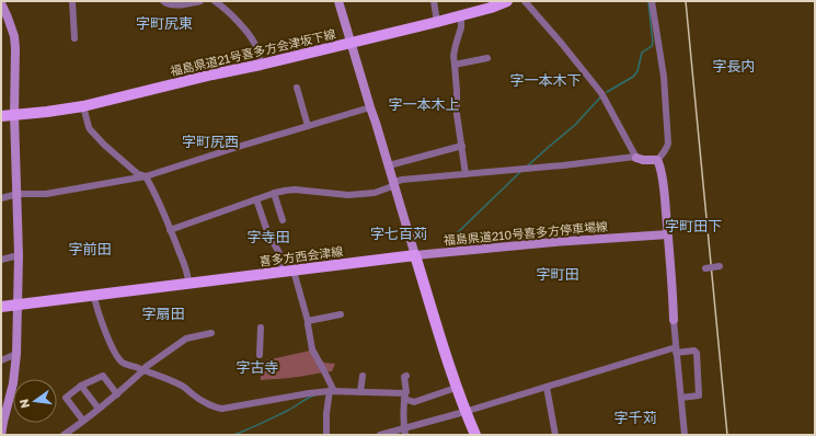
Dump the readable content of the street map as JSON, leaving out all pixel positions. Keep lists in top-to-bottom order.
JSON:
{
  "streets": {
    "main road": ["福島県道21号喜多方会津坂下線", "喜多方西会津線"],
    "street": ["福島県道210号喜多方停車場線"]
  },
  "crossings": [
    ["福島県道210号喜多方停車場線", "喜多方西会津線"]
  ],
  "districts": [
    "字町尻東",
    "字長内",
    "字一本木下",
    "字一本木上",
    "字町尻西",
    "字町田下",
    "字七百苅",
    "字寺田",
    "字前田",
    "字町田",
    "字扇田",
    "字古寺",
    "字千苅"
  ],
  "north": "left"
}
